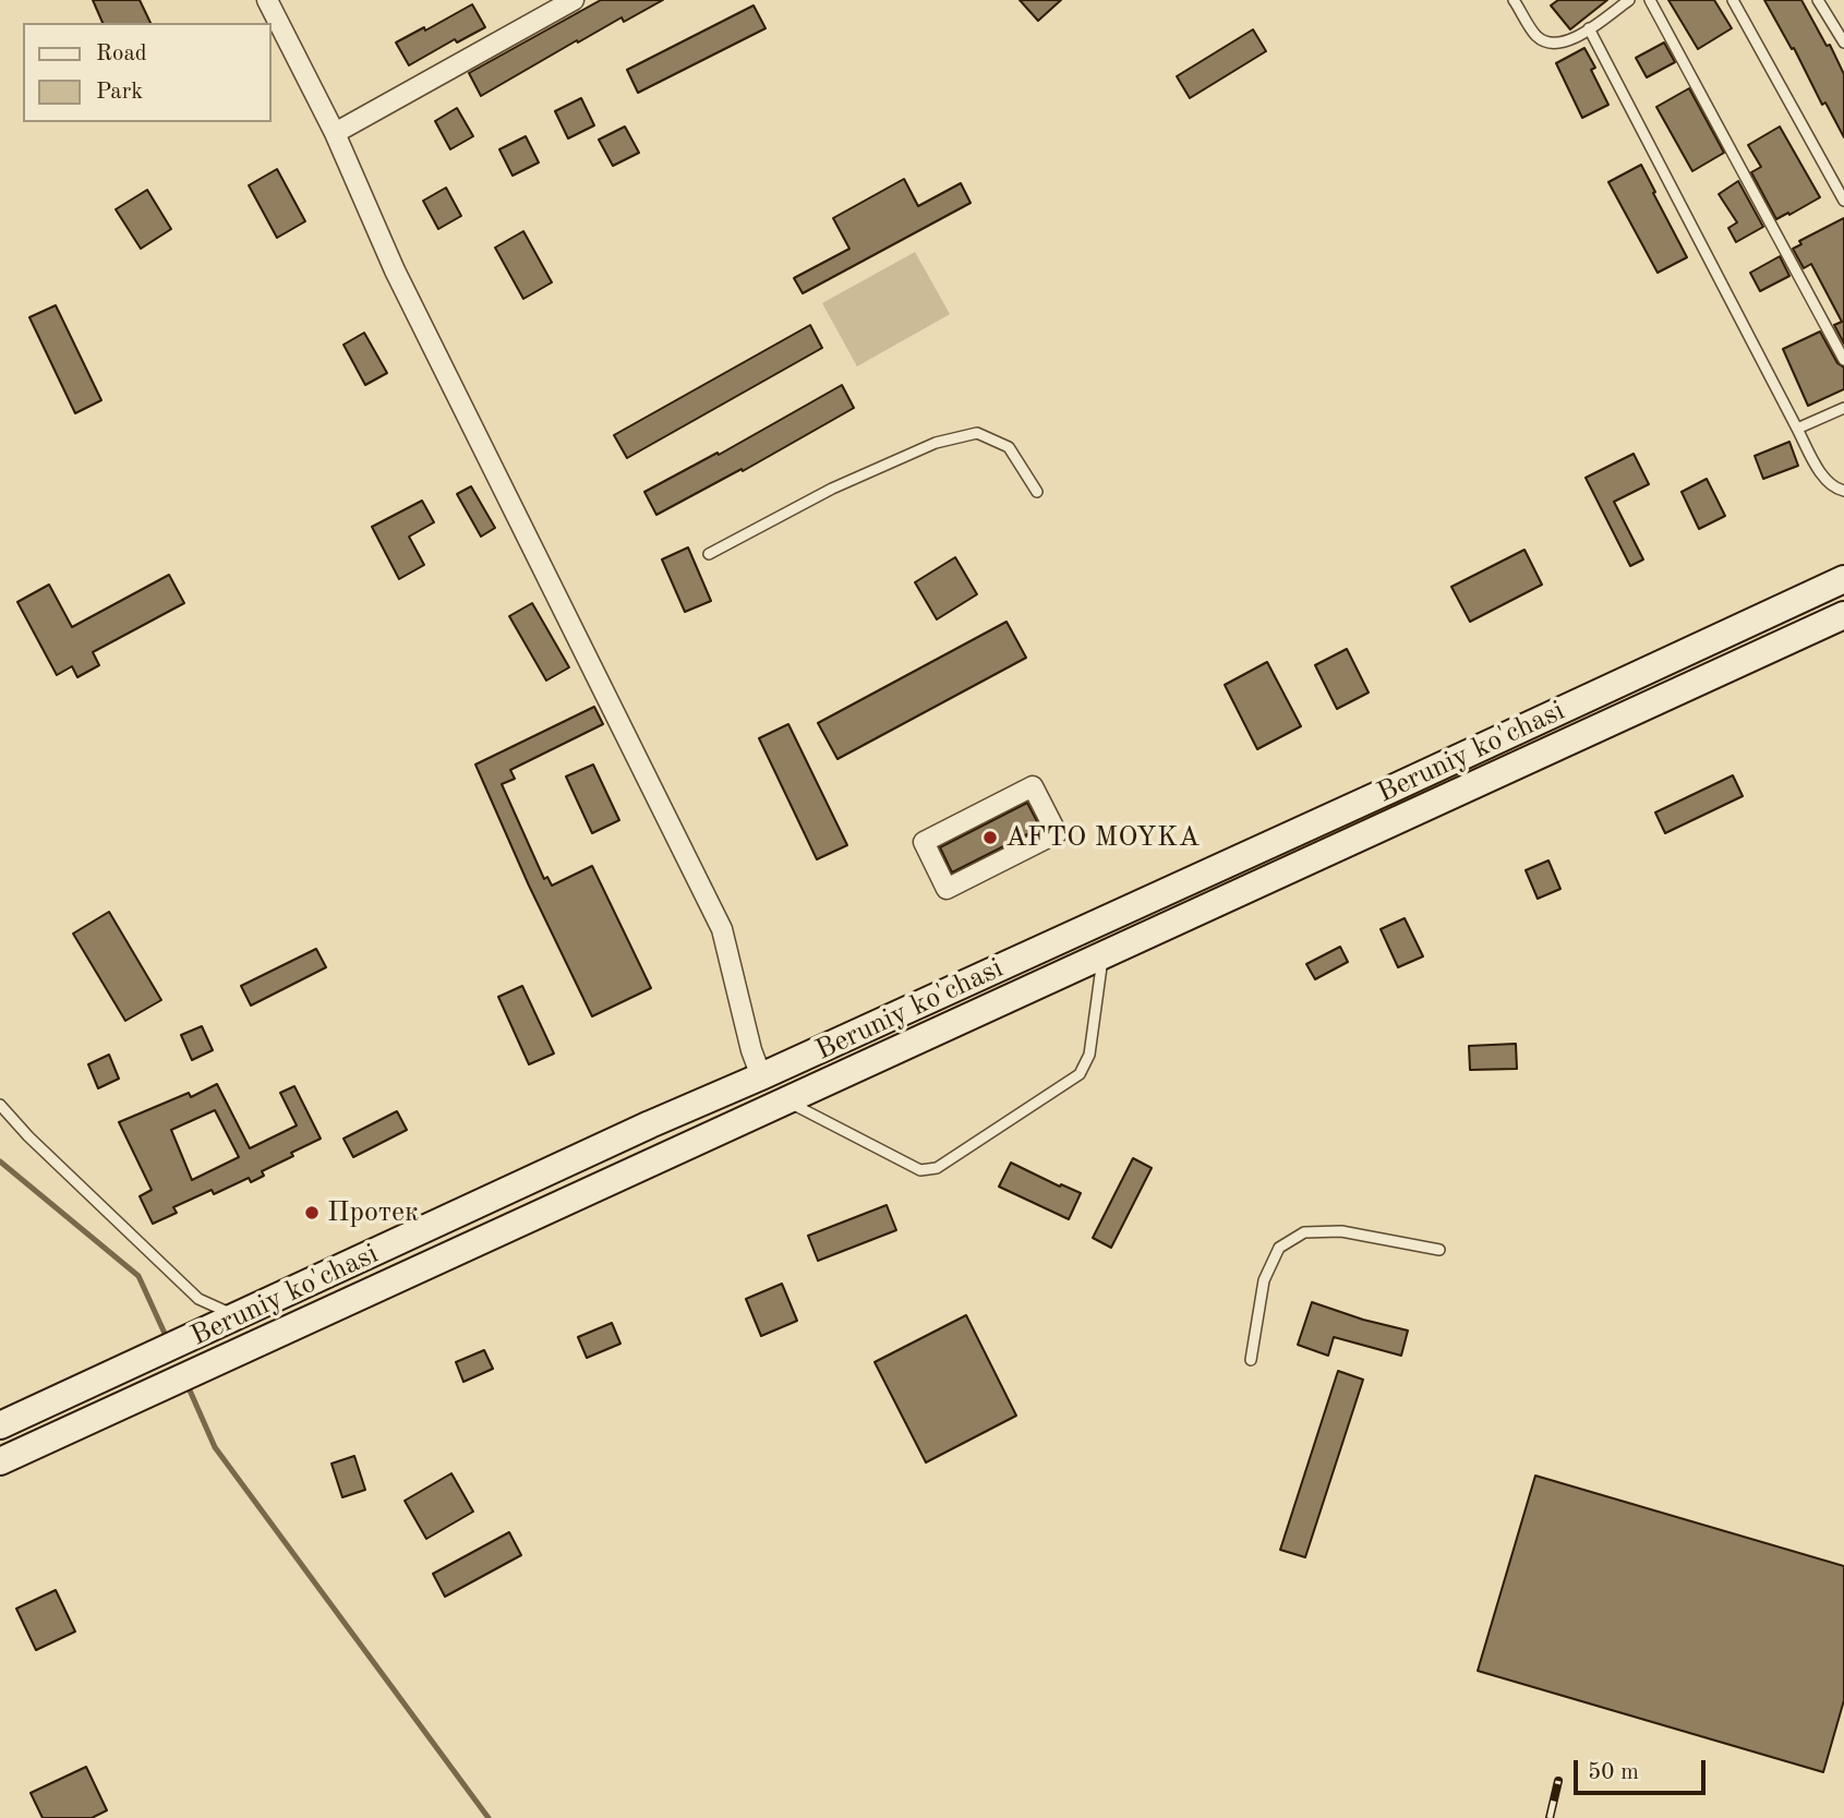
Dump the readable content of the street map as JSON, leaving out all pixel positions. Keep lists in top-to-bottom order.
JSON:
{
  "streets": {
    "main road": ["Beruniy ko'chasi"]
  },
  "places": ["AFTO MOYKA", "Протек"],
  "legend": ["Road", "Park"],
  "scale_bar": "50 m"
}
